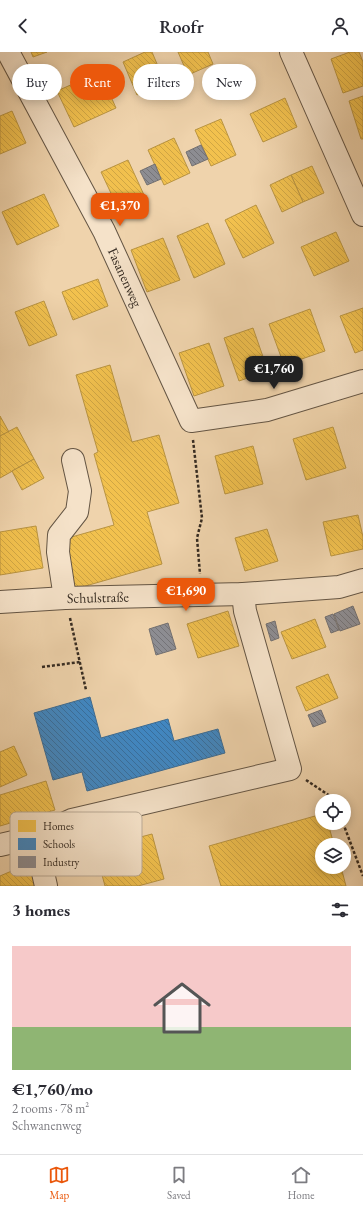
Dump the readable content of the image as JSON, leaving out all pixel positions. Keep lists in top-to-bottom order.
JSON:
{
  "streets": {
    "street": ["Fasanenweg", "Schulstraße"]
  },
  "legend": ["Homes", "Schools", "Industry"],
  "page": {
    "header": "Roofr",
    "chip": [
      "Buy",
      "Rent",
      "Filters",
      "New"
    ],
    "price": ["€1,370", "€1,760", "€1,690"],
    "heading": "3 homes",
    "list": [
      {
        "name": "€1,760/mo",
        "note": "2 rooms · 78 m² · Schwanenweg"
      }
    ],
    "tabs": ["Map", "Saved", "Home"]
  }
}
